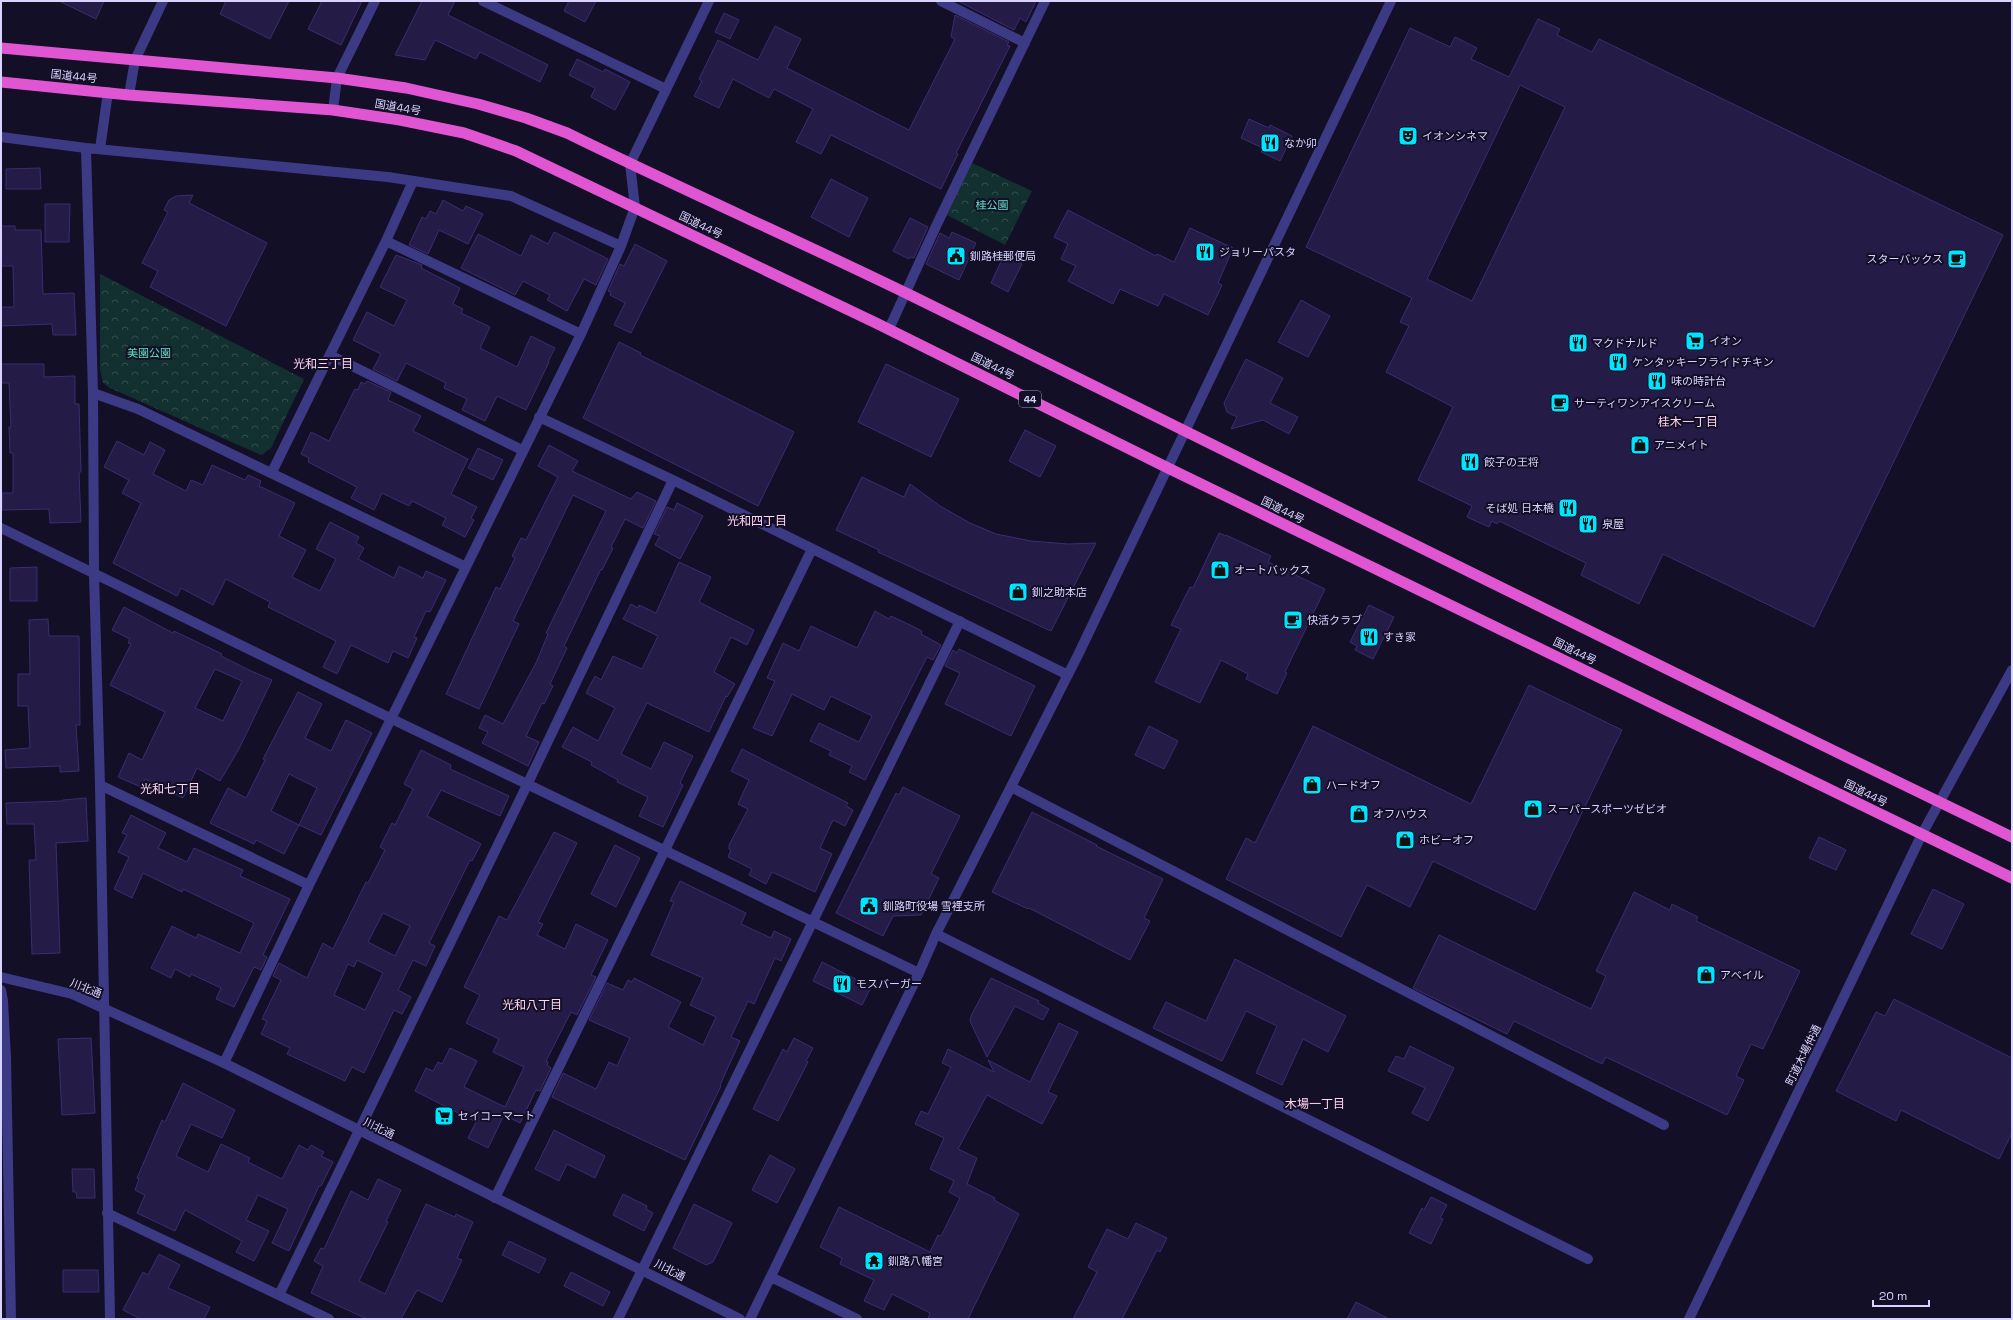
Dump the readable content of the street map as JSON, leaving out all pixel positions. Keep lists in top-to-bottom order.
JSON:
{
  "streets": {
    "highway": ["国道44号", "44"],
    "street": ["川北通", "町道木場仲通"]
  },
  "crossings": [
    ["国道44号", "町道木場仲通"]
  ],
  "districts": [
    "光和三丁目",
    "桂木一丁目",
    "光和四丁目",
    "光和七丁目",
    "光和八丁目",
    "木場一丁目"
  ],
  "parks": ["桂公園", "美園公園"],
  "places": {
    "theatre": ["イオンシネマ"],
    "restaurant": [
      "なか卯",
      "ジョリーパスタ",
      "マクドナルド",
      "ケンタッキーフライドチキン",
      "味の時計台",
      "餃子の王将",
      "そば処 日本橋",
      "泉屋",
      "すき家",
      "モスバーガー"
    ],
    "public building": ["釧路桂郵便局", "釧路町役場 雪裡支所"],
    "cafe": ["スターバックス", "サーティワンアイスクリーム", "快活クラブ"],
    "supermarket": ["イオン", "セイコーマート"],
    "shop": [
      "アニメイト",
      "オートバックス",
      "釧之助本店",
      "ハードオフ",
      "スーパースポーツゼビオ",
      "オフハウス",
      "ホビーオフ",
      "アベイル"
    ],
    "temple": ["釧路八幡宮"]
  },
  "scale_bar": "20 m"
}
